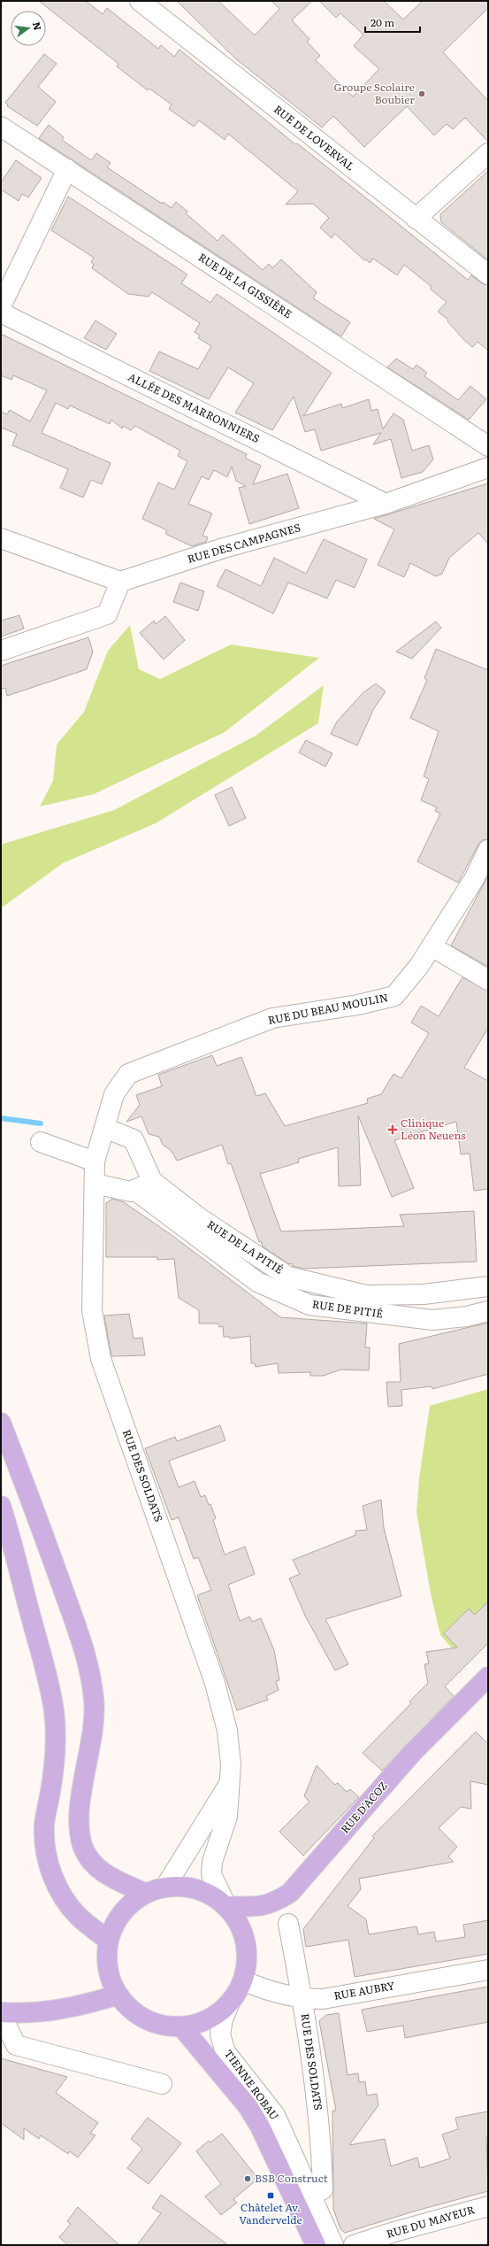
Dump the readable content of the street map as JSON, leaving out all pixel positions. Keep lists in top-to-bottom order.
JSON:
{
  "streets": {
    "main road": ["RUE D'ACOZ", "TIENNE ROBAU"],
    "street": [
      "RUE DE LOVERVAL",
      "RUE DE LA GISSIÈRE",
      "ALLÉE DES MARRONNIERS",
      "RUE DES CAMPAGNES",
      "RUE DU BEAU MOULIN",
      "RUE DE LA PITIÉ",
      "RUE DE PITIÉ",
      "RUE DES SOLDATS",
      "RUE AUBRY",
      "RUE DU MAYEUR"
    ]
  },
  "crossings": [
    ["ALLÉE DES MARRONNIERS", "RUE DES CAMPAGNES"],
    ["RUE DU BEAU MOULIN", "RUE DE LA PITIÉ"],
    ["RUE DU BEAU MOULIN", "RUE DES SOLDATS"],
    ["RUE DES SOLDATS", "RUE D'ACOZ"],
    ["RUE DES SOLDATS", "RUE AUBRY"],
    ["RUE DES SOLDATS", "TIENNE ROBAU"]
  ],
  "places": {
    "other": ["Groupe Scolaire Boubier", "BSB Construct"],
    "health": ["Clinique Léon Neuens"],
    "transit": ["Châtelet Av. Vandervelde"]
  },
  "scale_bar": "20 m",
  "north": "right"
}
